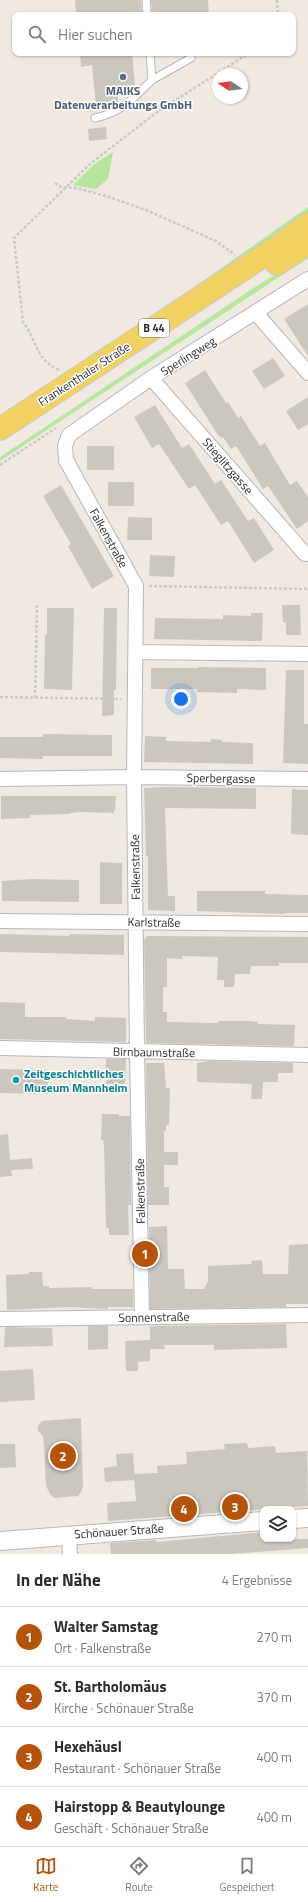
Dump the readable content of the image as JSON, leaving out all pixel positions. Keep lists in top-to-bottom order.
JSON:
{
  "streets": {
    "main road": ["B 44", "Frankenthaler Straße"],
    "street": [
      "Sperlingweg",
      "Stieglitzgasse",
      "Falkenstraße",
      "Sperbergasse",
      "Karlstraße",
      "Birnbaumstraße",
      "Sonnenstraße",
      "Schönauer Straße"
    ]
  },
  "crossings": [
    ["Sperlingweg", "Stieglitzgasse"],
    ["Sperlingweg", "Falkenstraße"],
    ["Falkenstraße", "Sperbergasse"],
    ["Falkenstraße", "Karlstraße"],
    ["Falkenstraße", "Birnbaumstraße"],
    ["Falkenstraße", "Sonnenstraße"]
  ],
  "places": ["MAIKS Datenverarbeitungs GmbH", "Zeitgeschichtliches Museum Mannheim"],
  "north": "left",
  "page": {
    "search": "Hier suchen",
    "pins": [
      "1",
      "2",
      "3",
      "4"
    ],
    "heading": ["In der Nähe", "4 Ergebnisse"],
    "list": [
      {
        "mark": "1",
        "name": "Walter Samstag",
        "note": "Ort · Falkenstraße",
        "value": "270 m"
      },
      {
        "mark": "2",
        "name": "St. Bartholomäus",
        "note": "Kirche · Schönauer Straße",
        "value": "370 m"
      },
      {
        "mark": "3",
        "name": "Hexehäusl",
        "note": "Restaurant · Schönauer Straße",
        "value": "400 m"
      },
      {
        "mark": "4",
        "name": "Hairstopp & Beautylounge",
        "note": "Geschäft · Schönauer Straße",
        "value": "400 m"
      }
    ],
    "nav": ["Karte", "Route", "Gespeichert"]
  }
}
